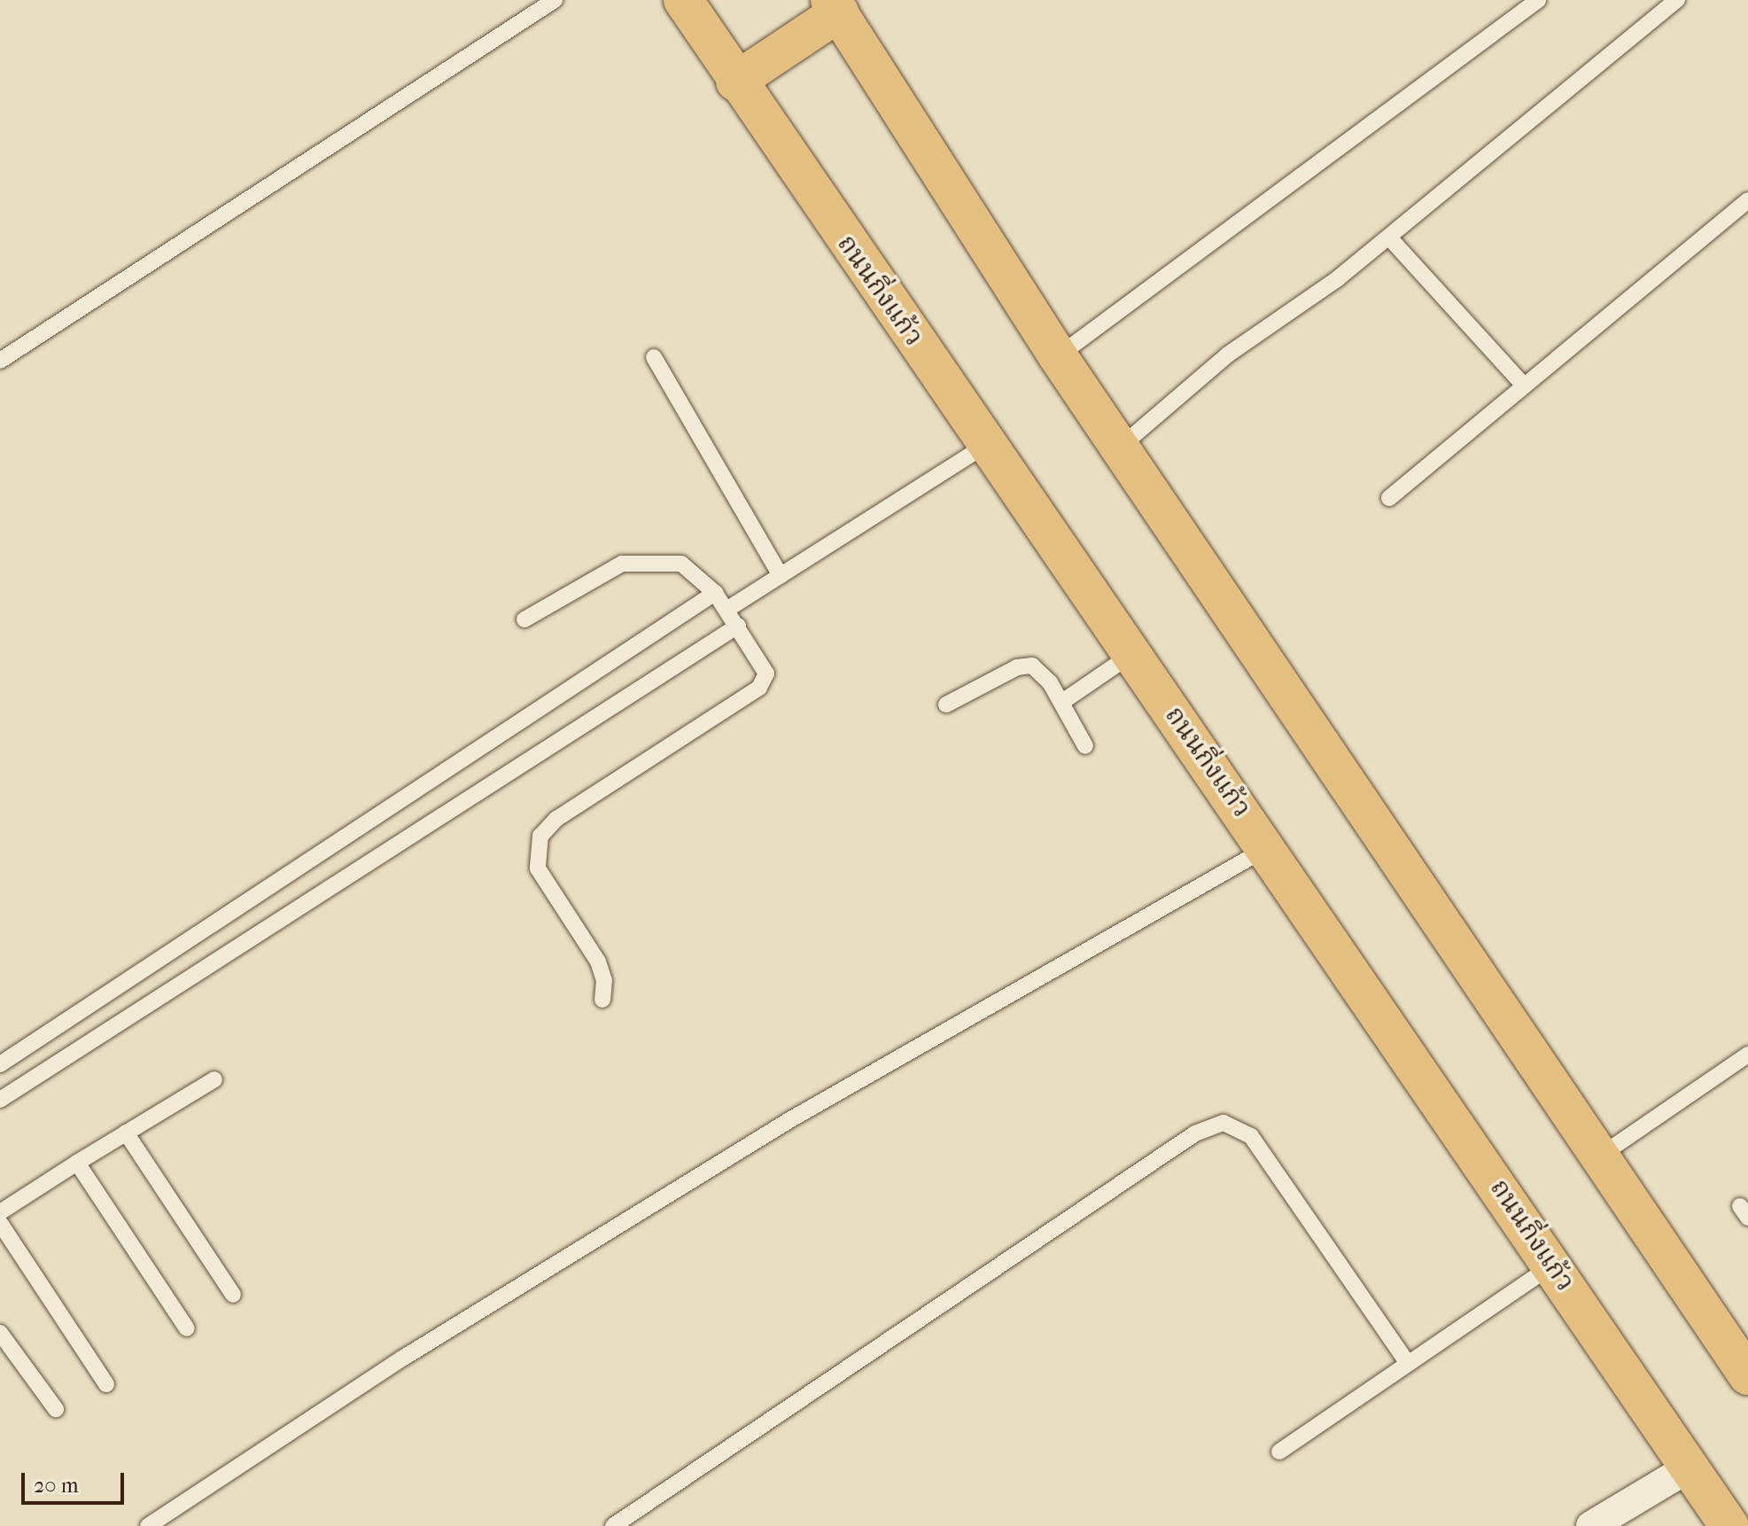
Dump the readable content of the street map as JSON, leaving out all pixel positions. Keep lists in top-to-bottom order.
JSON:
{
  "streets": {
    "main road": ["ถนนกิ่งแก้ว"]
  },
  "scale_bar": "20 m"
}
